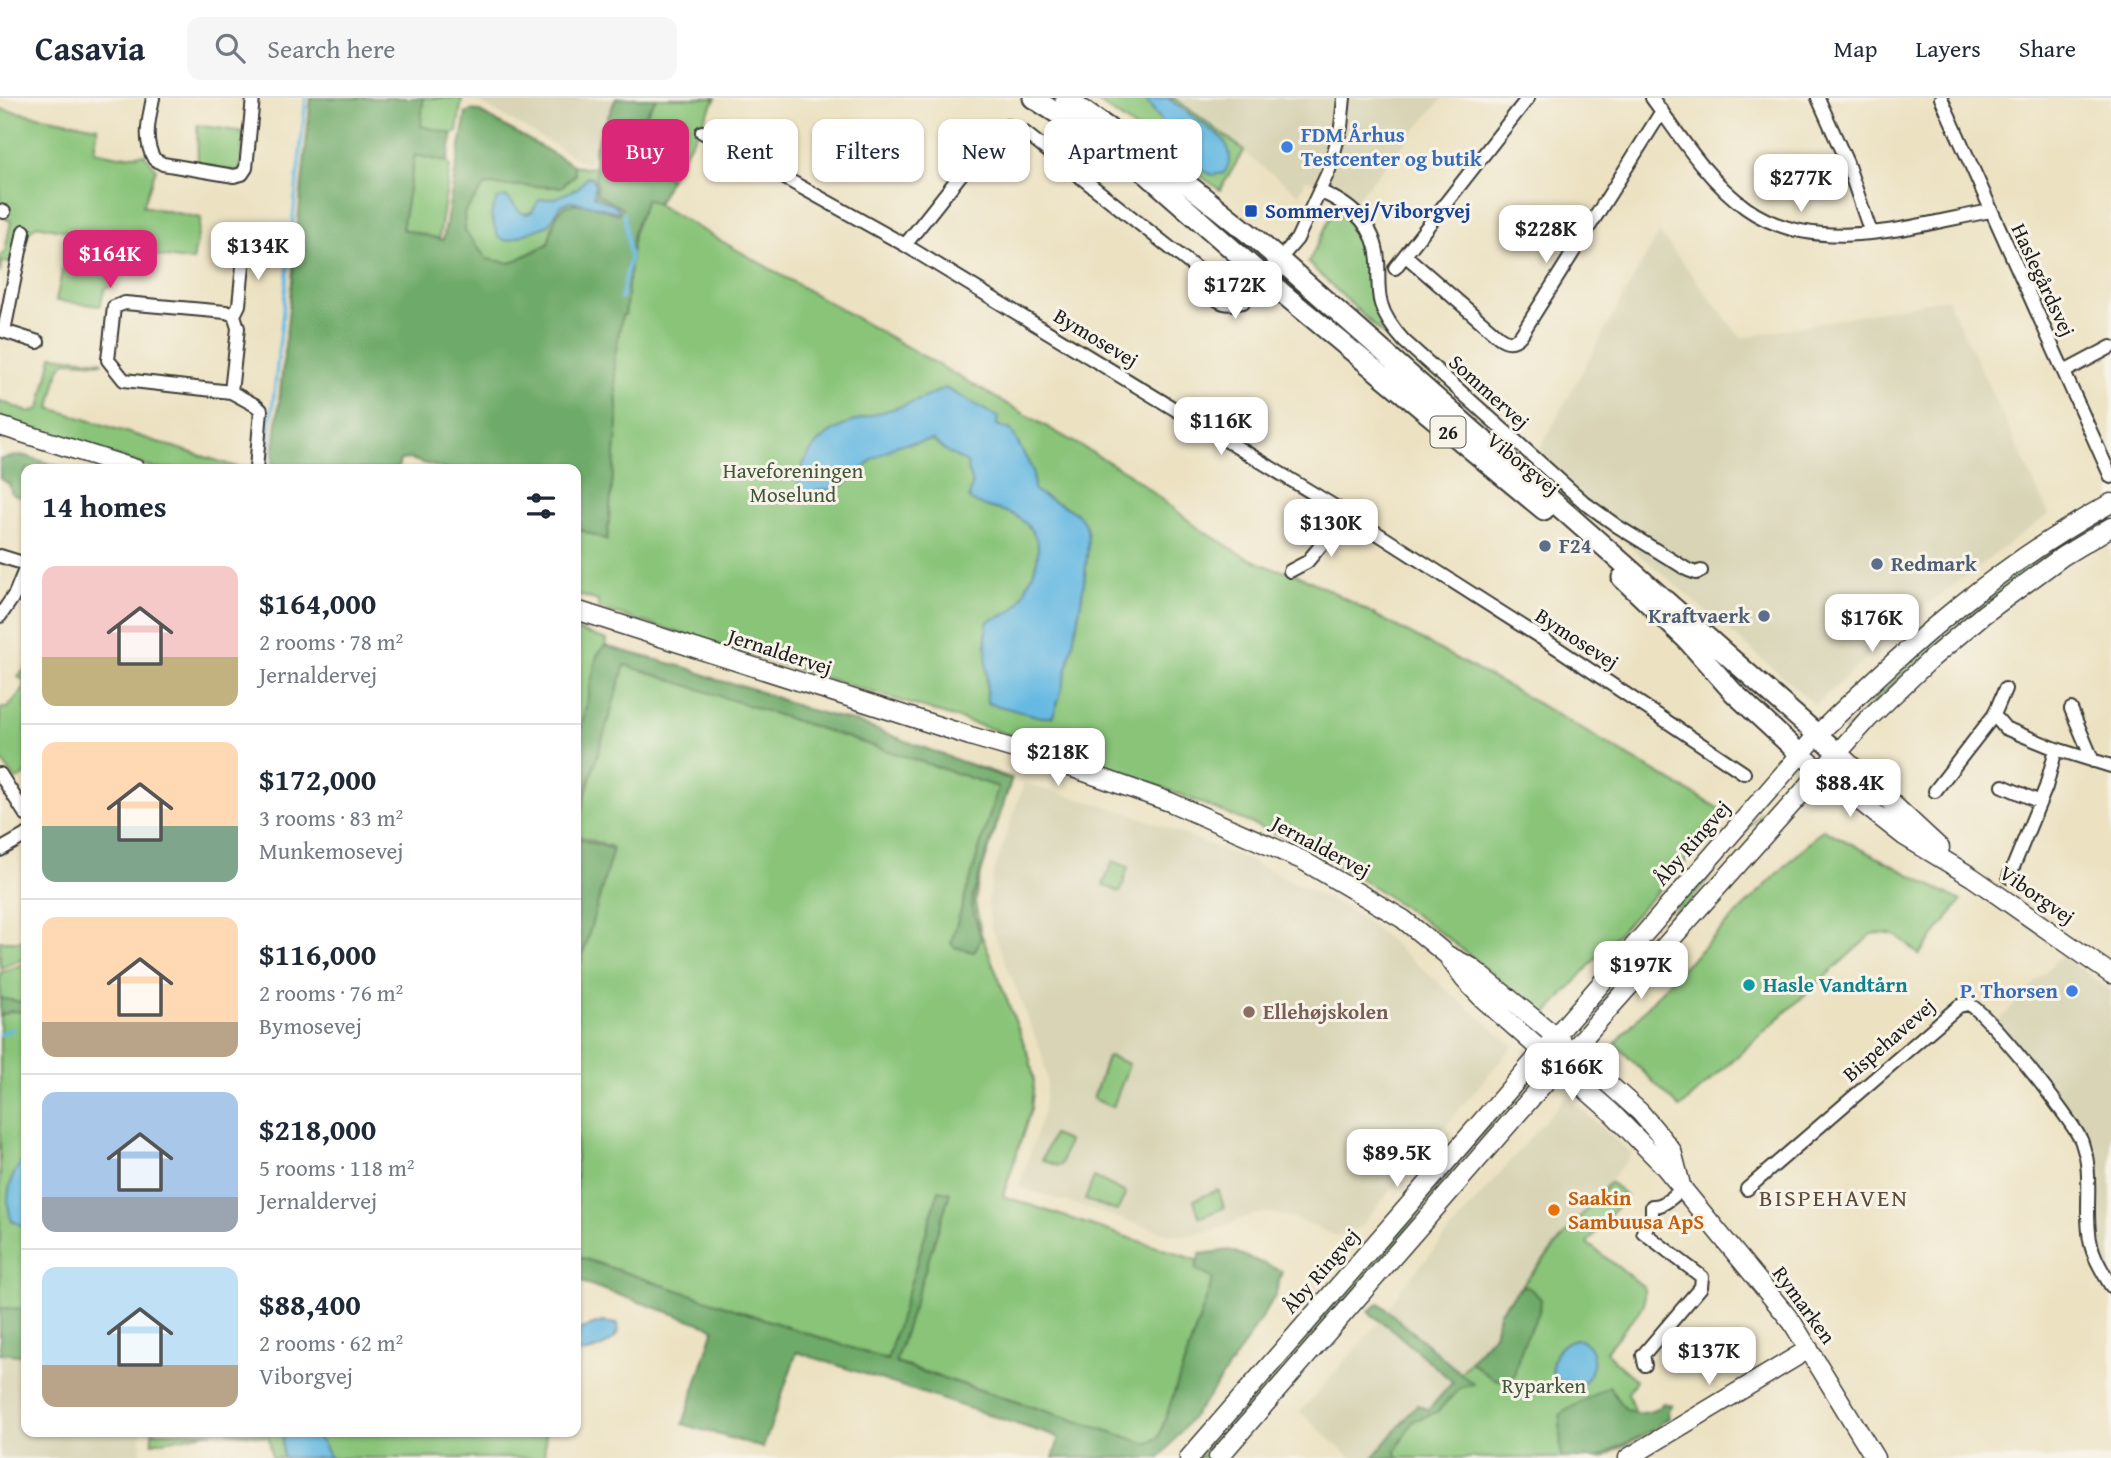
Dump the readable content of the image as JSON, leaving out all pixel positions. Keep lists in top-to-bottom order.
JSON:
{
  "streets": {
    "main road": ["26", "Viborgvej"],
    "street": [
      "Haslegårdsvej",
      "Bymosevej",
      "Sommervej",
      "Jernaldervej",
      "Åby Ringvej",
      "Bispehavevej",
      "Rymarken"
    ]
  },
  "crossings": [
    ["Viborgvej", "Åby Ringvej"],
    ["Jernaldervej", "Åby Ringvej"],
    ["Jernaldervej", "Rymarken"]
  ],
  "districts": ["BISPEHAVEN"],
  "parks": ["Haveforeningen Moselund", "Ryparken"],
  "places": {
    "other": [
      "FDM Århus Testcenter og butik",
      "F24",
      "Redmark",
      "Kraftvaerk",
      "Hasle Vandtårn",
      "P. Thorsen",
      "Ellehøjskolen",
      "Saakin Sambuusa ApS"
    ],
    "transit": ["Sommervej/Viborgvej"]
  },
  "page": {
    "header": "Casavia",
    "search": "Search here",
    "nav": ["Map", "Layers", "Share"],
    "chip": [
      "Buy",
      "Rent",
      "Filters",
      "New",
      "Apartment"
    ],
    "price": [
      "$277K",
      "$228K",
      "$134K",
      "$164K",
      "$172K",
      "$116K",
      "$130K",
      "$176K",
      "$218K",
      "$88.4K",
      "$197K",
      "$166K",
      "$89.5K",
      "$137K"
    ],
    "heading": "14 homes",
    "list": [
      {
        "name": "$164,000",
        "note": "2 rooms · 78 m² · Jernaldervej"
      },
      {
        "name": "$172,000",
        "note": "3 rooms · 83 m² · Munkemosevej"
      },
      {
        "name": "$116,000",
        "note": "2 rooms · 76 m² · Bymosevej"
      },
      {
        "name": "$218,000",
        "note": "5 rooms · 118 m² · Jernaldervej"
      },
      {
        "name": "$88,400",
        "note": "2 rooms · 62 m² · Viborgvej"
      }
    ]
  }
}
